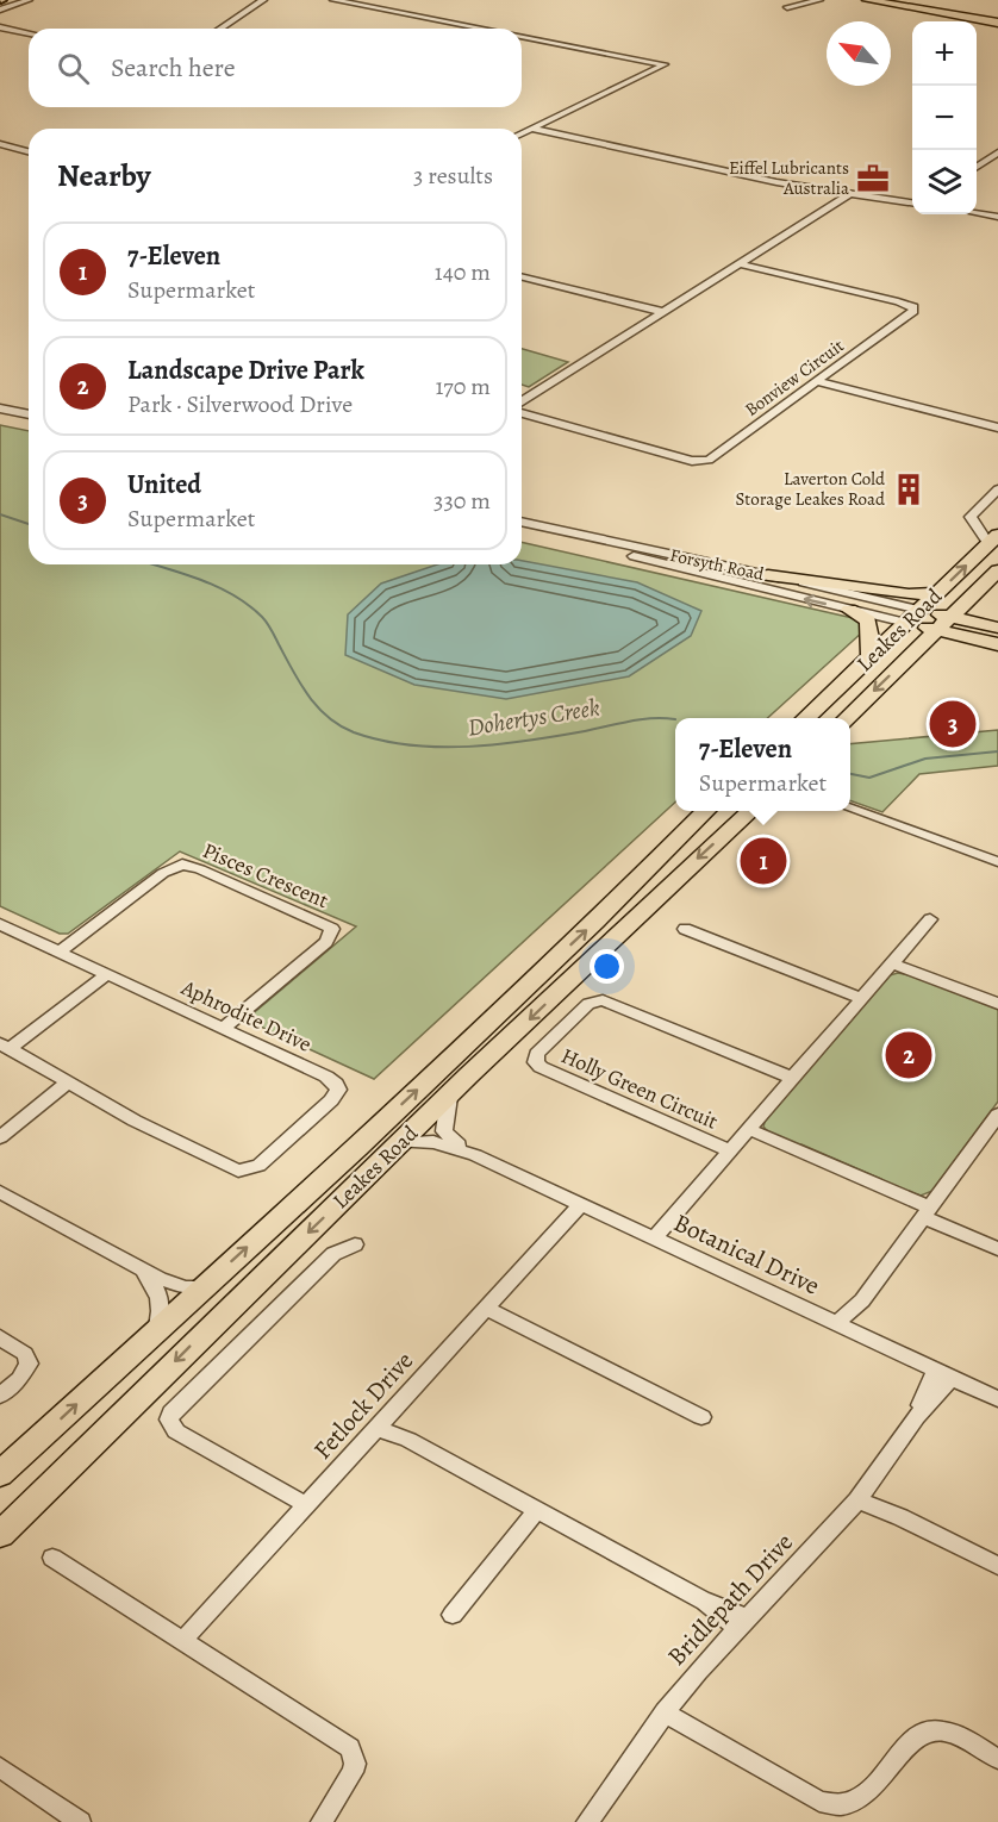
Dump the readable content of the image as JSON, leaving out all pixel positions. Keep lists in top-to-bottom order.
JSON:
{
  "streets": {
    "highway": ["Leakes Road"],
    "street": [
      "Bonview Circuit",
      "Forsyth Road",
      "Pisces Crescent",
      "Aphrodite Drive",
      "Holly Green Circuit",
      "Botanical Drive",
      "Fetlock Drive",
      "Bridlepath Drive"
    ]
  },
  "crossings": [
    ["Forsyth Road", "Leakes Road"],
    ["Leakes Road", "Botanical Drive"],
    ["Pisces Crescent", "Aphrodite Drive"],
    ["Botanical Drive", "Fetlock Drive"],
    ["Botanical Drive", "Bridlepath Drive"]
  ],
  "water": ["Dohertys Creek"],
  "places": {
    "office": ["Eiffel Lubricants Australia"],
    "building": ["Laverton Cold Storage Leakes Road"]
  },
  "north": "top left",
  "page": {
    "map_buttons": ["+", "−"],
    "search": "Search here",
    "heading": ["Nearby", "3 results"],
    "list": [
      {
        "mark": "1",
        "name": "7-Eleven",
        "note": "Supermarket",
        "value": "140 m"
      },
      {
        "mark": "2",
        "name": "Landscape Drive Park",
        "note": "Park · Silverwood Drive",
        "value": "170 m"
      },
      {
        "mark": "3",
        "name": "United",
        "note": "Supermarket",
        "value": "330 m"
      }
    ],
    "pins": ["3", "1", "2"],
    "popup": ["7-Eleven", "Supermarket"]
  }
}
